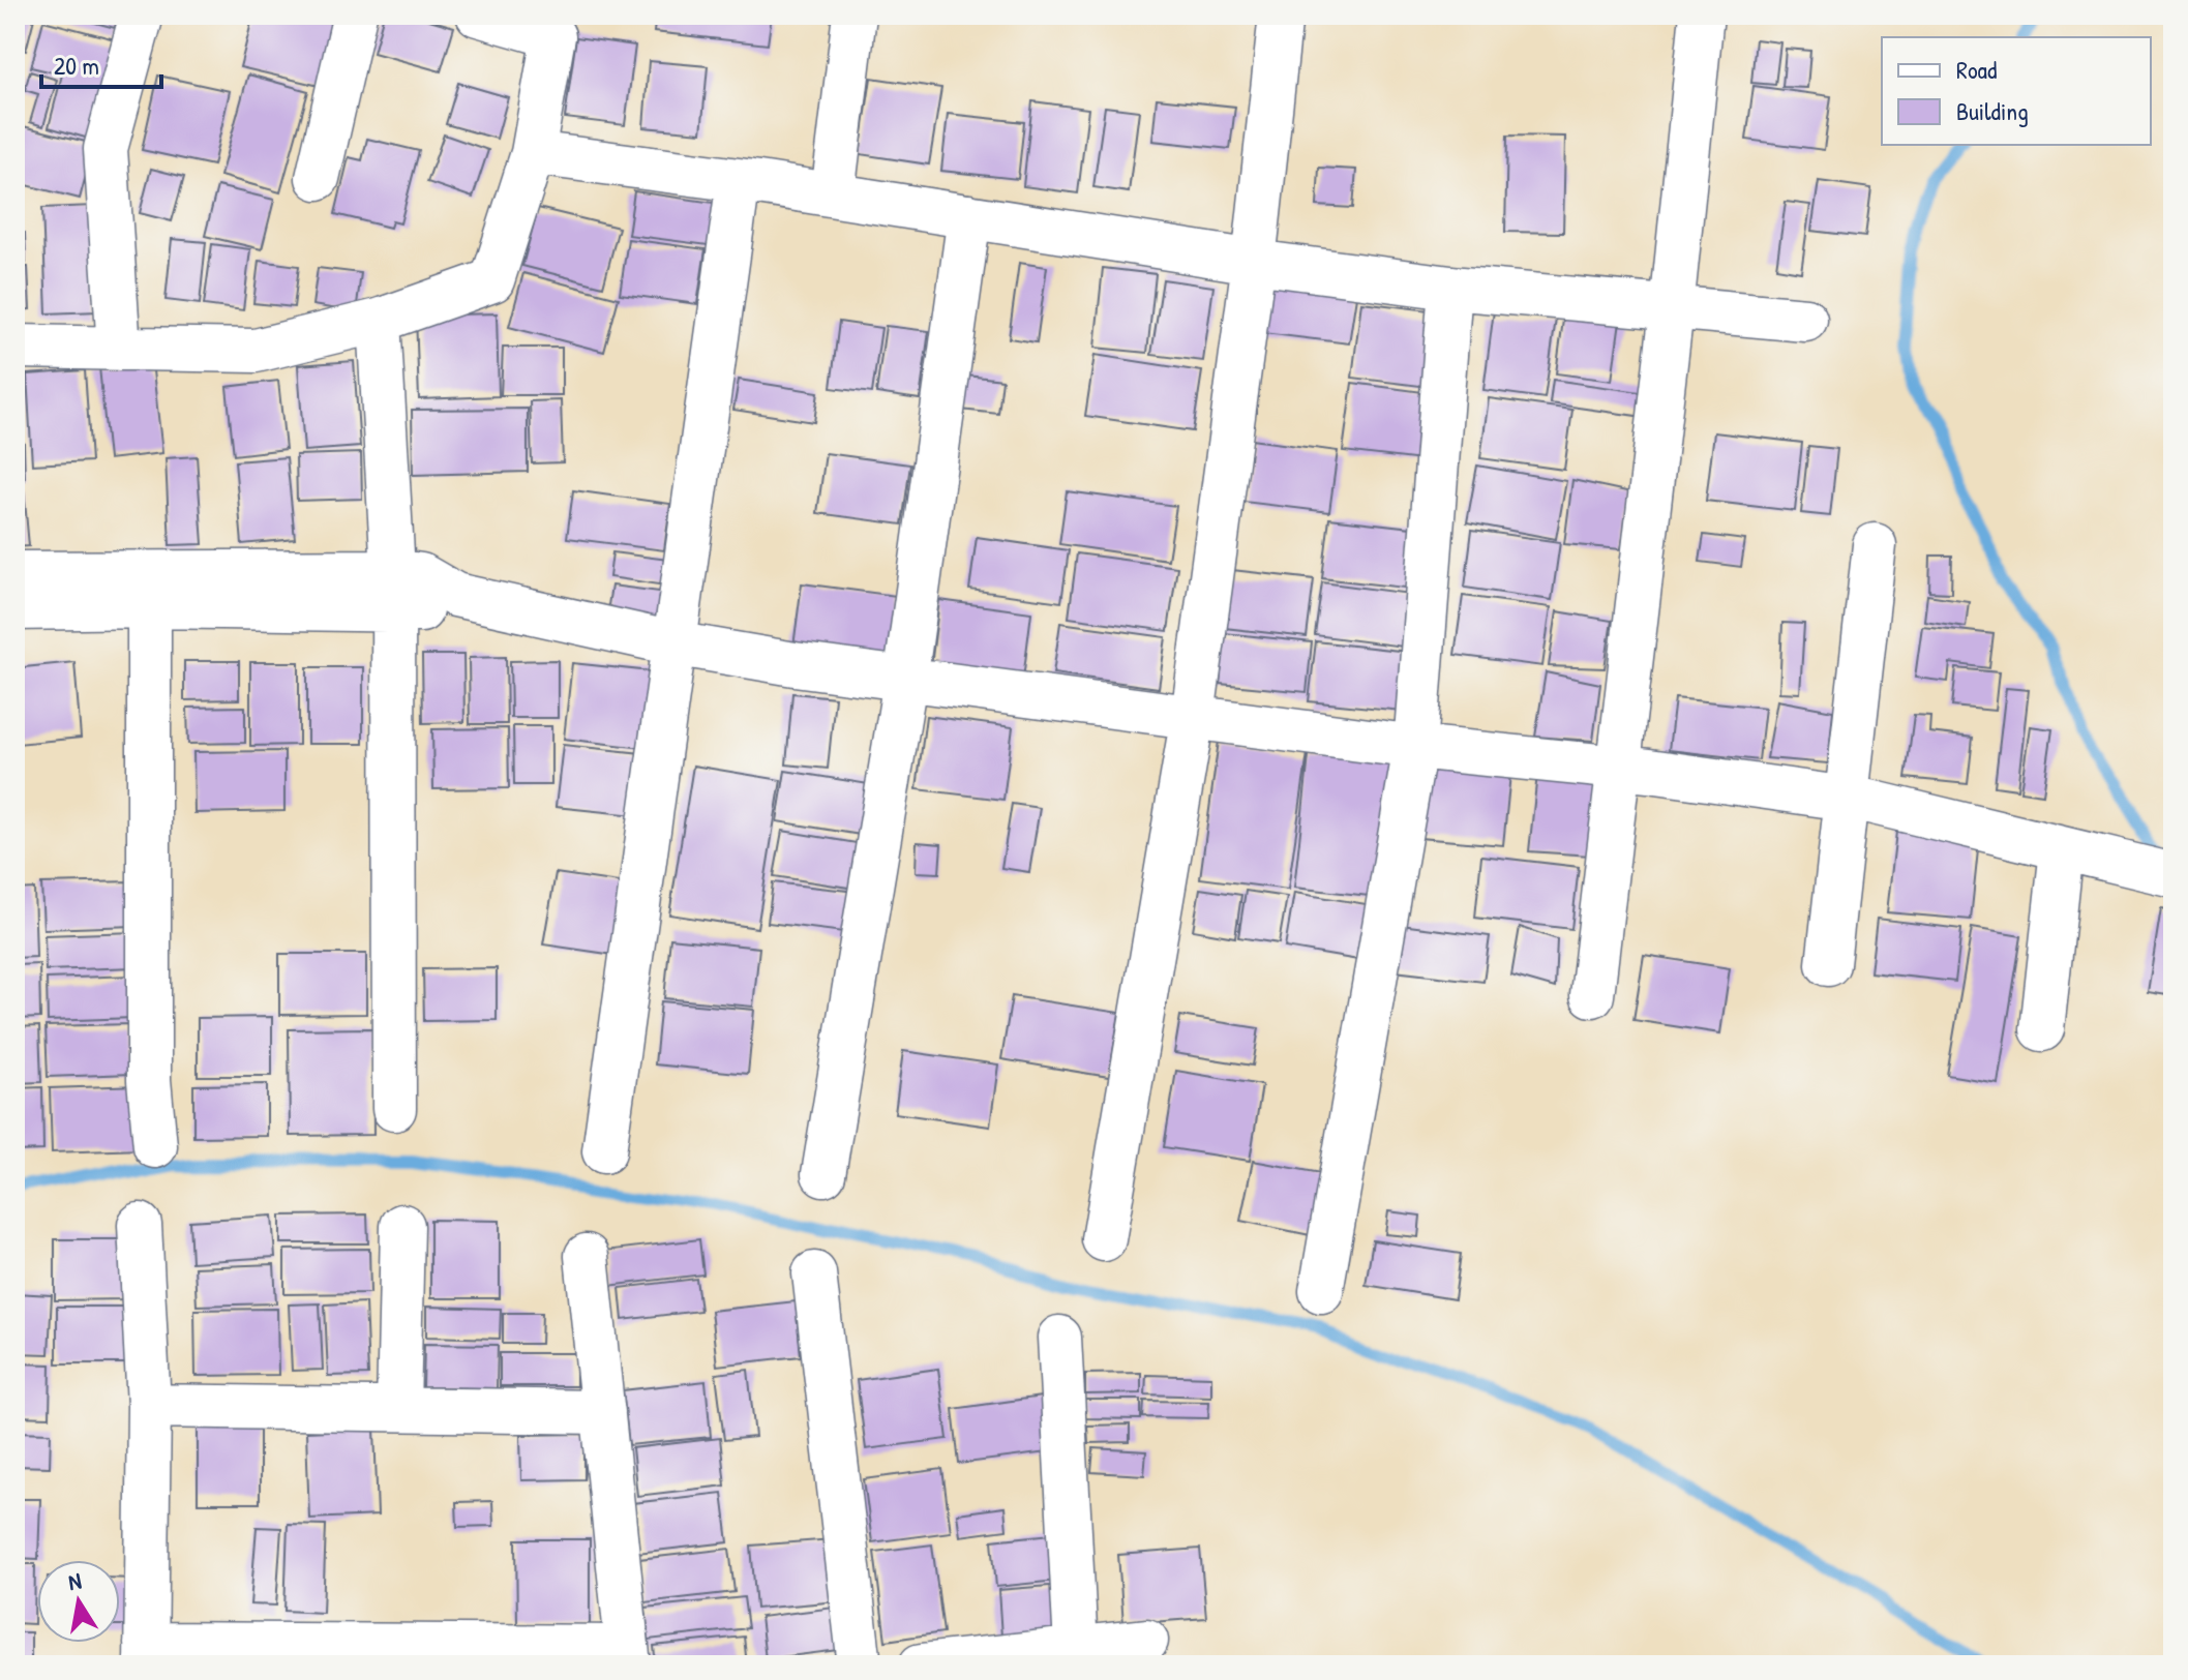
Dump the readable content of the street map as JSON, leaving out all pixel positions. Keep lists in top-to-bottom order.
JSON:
{
  "legend": ["Road", "Building"],
  "scale_bar": "20 m",
  "north": "top"
}
